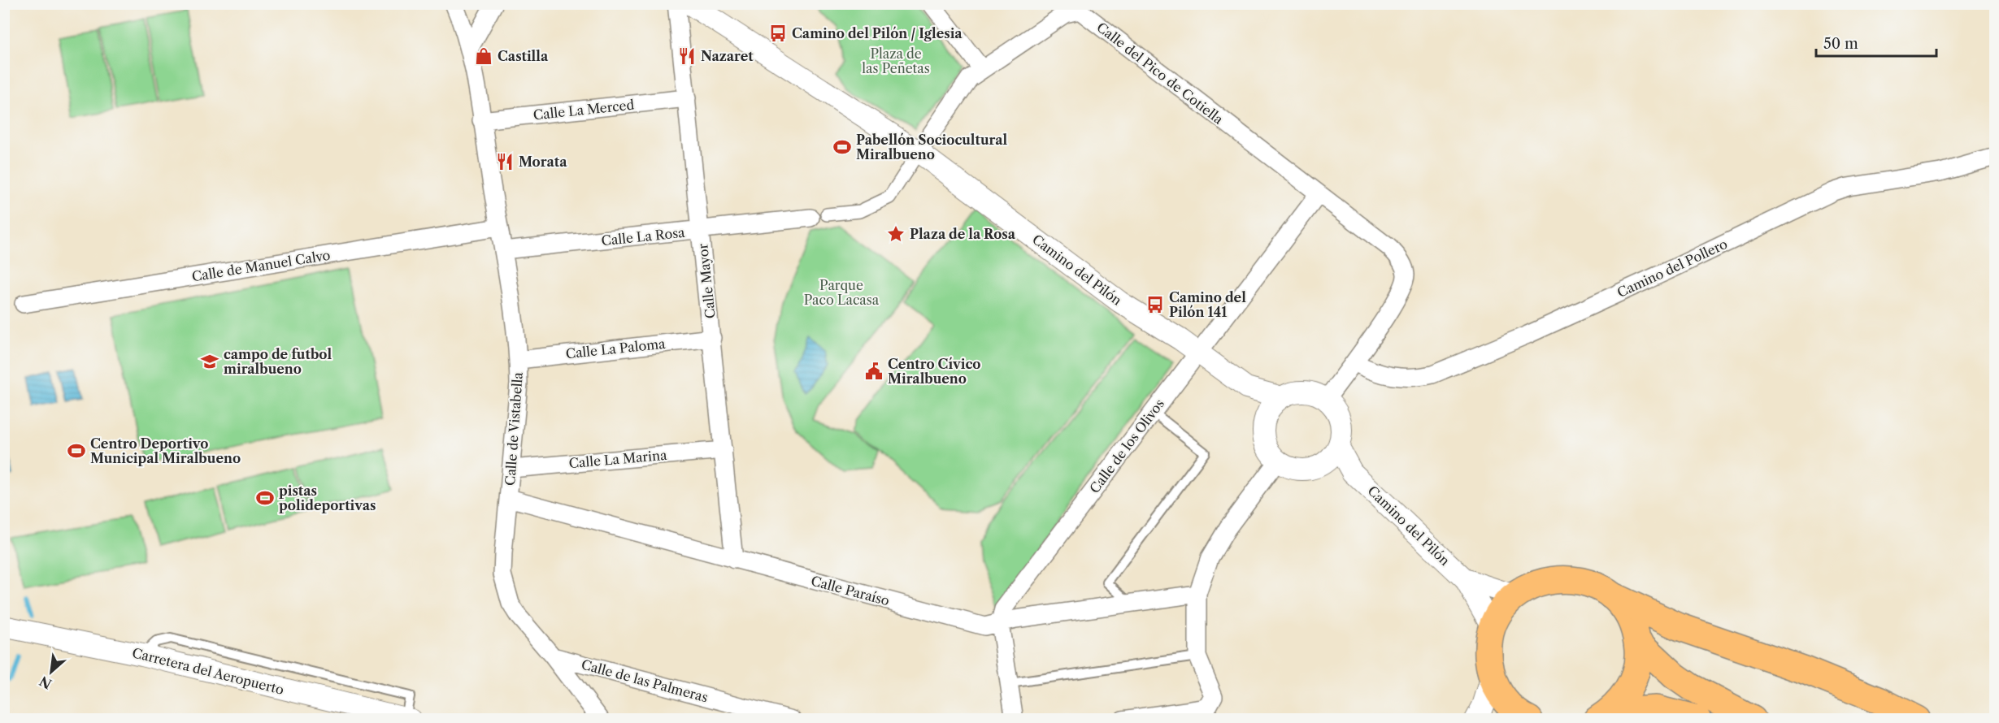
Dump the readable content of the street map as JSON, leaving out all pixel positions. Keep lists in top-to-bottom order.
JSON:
{
  "streets": {
    "street": [
      "Calle del Pico de Cotiella",
      "Calle La Merced",
      "Calle La Rosa",
      "Calle de Manuel Calvo",
      "Camino del Pollero",
      "Camino del Pilón",
      "Calle Mayor",
      "Calle La Paloma",
      "Calle de Vistabella",
      "Calle de los Olivos",
      "Calle La Marina",
      "Calle Paraíso",
      "Carretera del Aeropuerto",
      "Calle de las Palmeras"
    ]
  },
  "crossings": [
    ["Calle del Pico de Cotiella", "Calle La Rosa"],
    ["Calle del Pico de Cotiella", "Camino del Pollero"],
    ["Calle del Pico de Cotiella", "Camino del Pilón"],
    ["Calle del Pico de Cotiella", "Calle de los Olivos"],
    ["Calle La Merced", "Calle Mayor"],
    ["Calle La Merced", "Calle de Vistabella"],
    ["Calle La Rosa", "Camino del Pilón"],
    ["Calle La Rosa", "Calle Mayor"],
    ["Calle La Rosa", "Calle de Vistabella"],
    ["Calle de Manuel Calvo", "Calle de Vistabella"],
    ["Camino del Pilón", "Calle de los Olivos"],
    ["Calle Mayor", "Calle La Paloma"],
    ["Calle Mayor", "Calle La Marina"],
    ["Calle Mayor", "Calle Paraíso"],
    ["Calle La Paloma", "Calle de Vistabella"],
    ["Calle de Vistabella", "Calle La Marina"],
    ["Calle de Vistabella", "Calle Paraíso"],
    ["Calle de Vistabella", "Calle de las Palmeras"],
    ["Calle de los Olivos", "Calle Paraíso"]
  ],
  "parks": ["Plaza de las Peñetas", "Parque Paco Lacasa"],
  "places": {
    "bus stop": ["Camino del Pilón / Iglesia", "Camino del Pilón 141"],
    "shop": ["Castilla"],
    "restaurant": ["Nazaret", "Morata"],
    "sports": ["Pabellón Sociocultural Miralbueno", "Centro Deportivo Municipal Miralbueno", "pistas polideportivas"],
    "place": ["Plaza de la Rosa"],
    "school or university": ["campo de futbol miralbueno"],
    "public building": ["Centro Cívico Miralbueno"]
  },
  "scale_bar": "50 m",
  "north": "bottom left"
}
